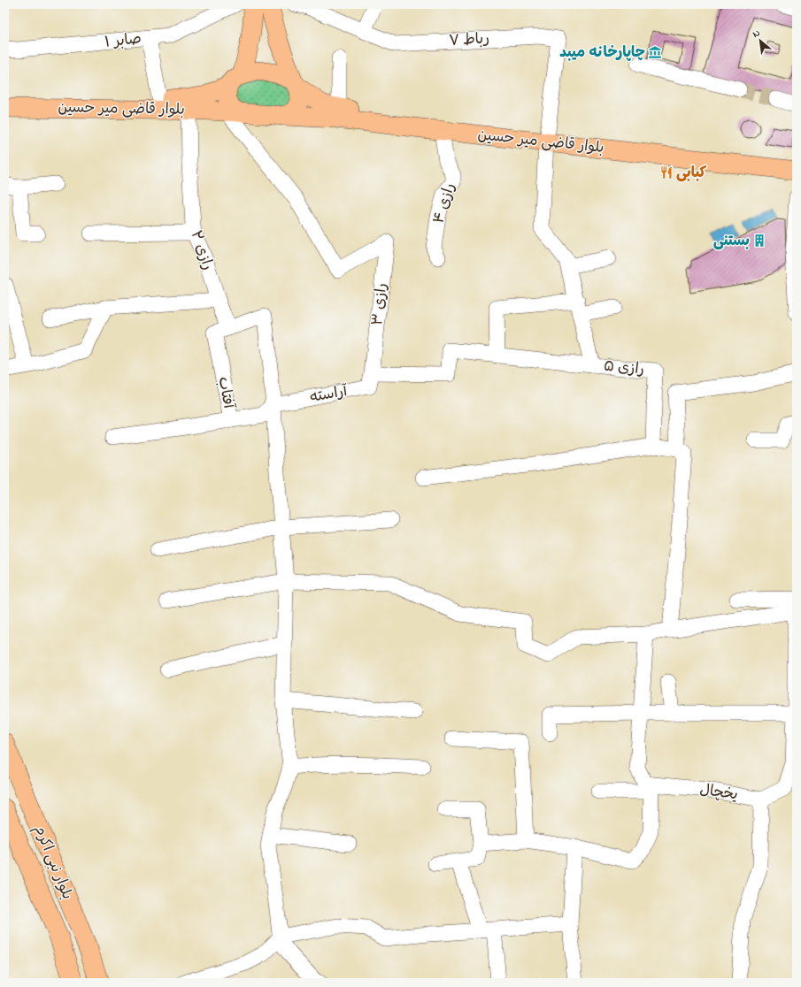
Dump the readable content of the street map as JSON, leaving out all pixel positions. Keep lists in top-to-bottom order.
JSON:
{
  "streets": {
    "main road": ["بلوار قاضی میر حسین", "بلوار نبی اکرم"],
    "street": [
      "رباط ۷",
      "صابر ۱",
      "رازی ۴",
      "رازی ۲",
      "رازی ۳",
      "رازی ۵",
      "آفتاب",
      "آراسته",
      "یخچال"
    ]
  },
  "crossings": [
    ["رباط ۷", "بلوار قاضی میر حسین"],
    ["رباط ۷", "رازی ۵"],
    ["بلوار قاضی میر حسین", "رازی ۴"],
    ["بلوار قاضی میر حسین", "رازی ۲"],
    ["بلوار قاضی میر حسین", "رازی ۳"],
    ["بلوار قاضی میر حسین", "رازی ۵"],
    ["رازی ۲", "آفتاب"],
    ["رازی ۳", "آراسته"],
    ["آفتاب", "آراسته"]
  ],
  "places": {
    "museum": ["چاپارخانه میبد"],
    "restaurant": ["کبابی"],
    "building": ["بستنی"]
  },
  "north": "top left"
}
